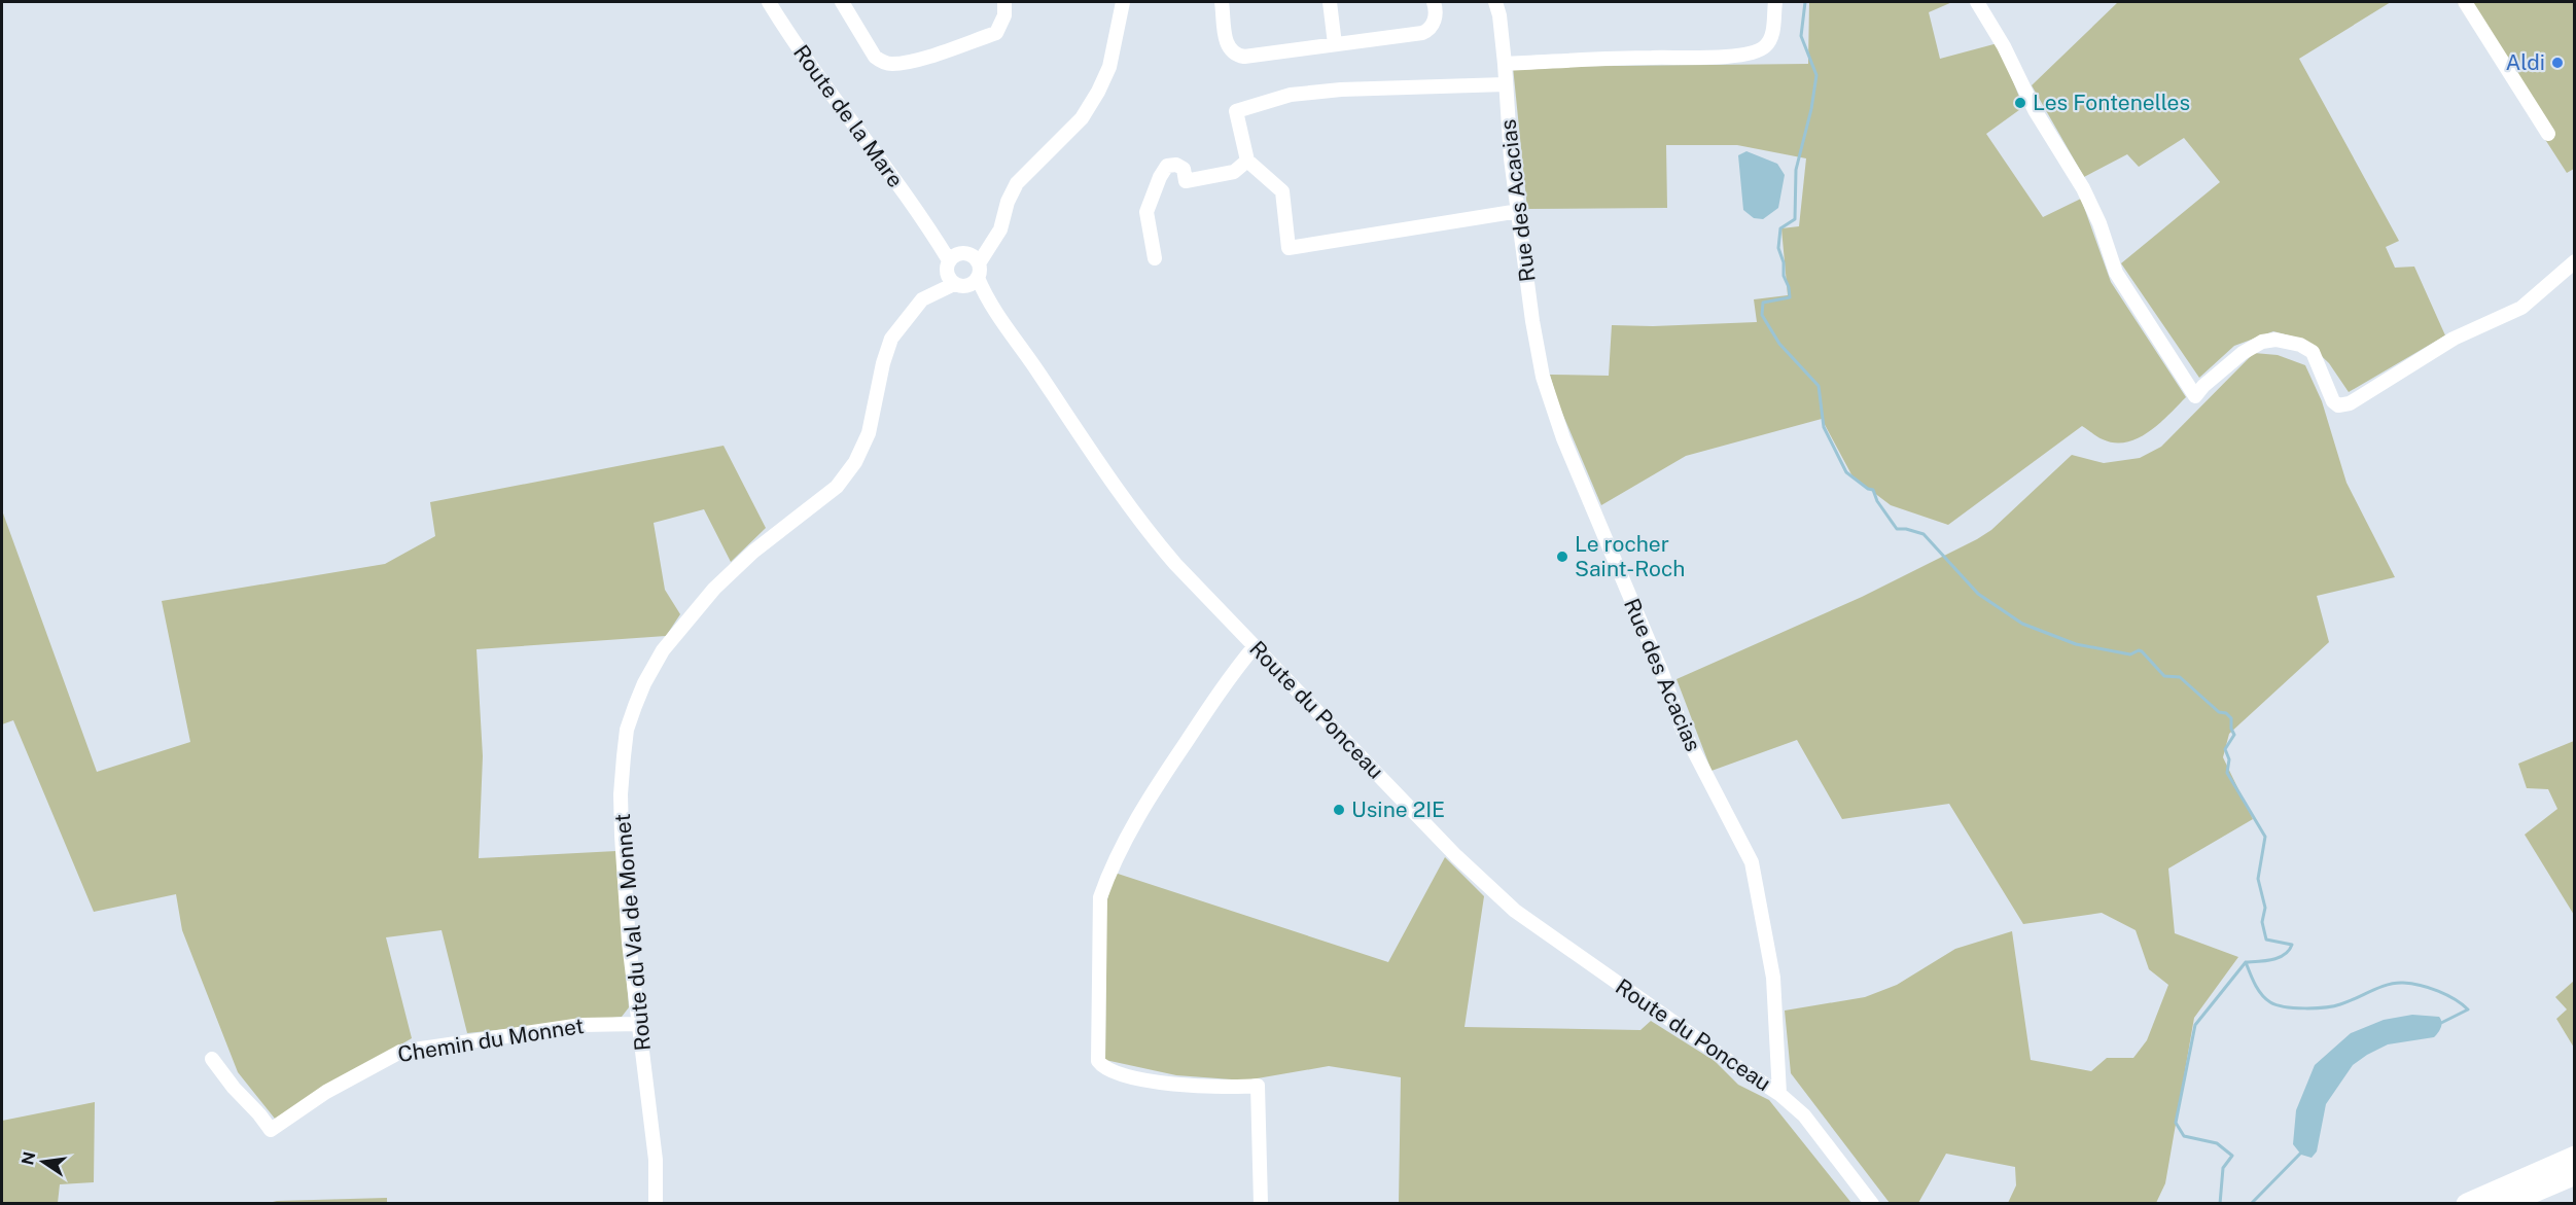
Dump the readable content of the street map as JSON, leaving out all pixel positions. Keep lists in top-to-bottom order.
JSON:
{
  "streets": {
    "street": [
      "Route de la Mare",
      "Rue des Acacias",
      "Route du Ponceau",
      "Route du Val de Monnet",
      "Chemin du Monnet"
    ]
  },
  "crossings": [
    ["Route de la Mare", "Route du Ponceau"],
    ["Route de la Mare", "Route du Val de Monnet"],
    ["Rue des Acacias", "Route du Ponceau"],
    ["Route du Ponceau", "Route du Val de Monnet"],
    ["Route du Val de Monnet", "Chemin du Monnet"]
  ],
  "places": [
    "Aldi",
    "Les Fontenelles",
    "Le rocher Saint-Roch",
    "Usine 2IE"
  ],
  "north": "left"
}
